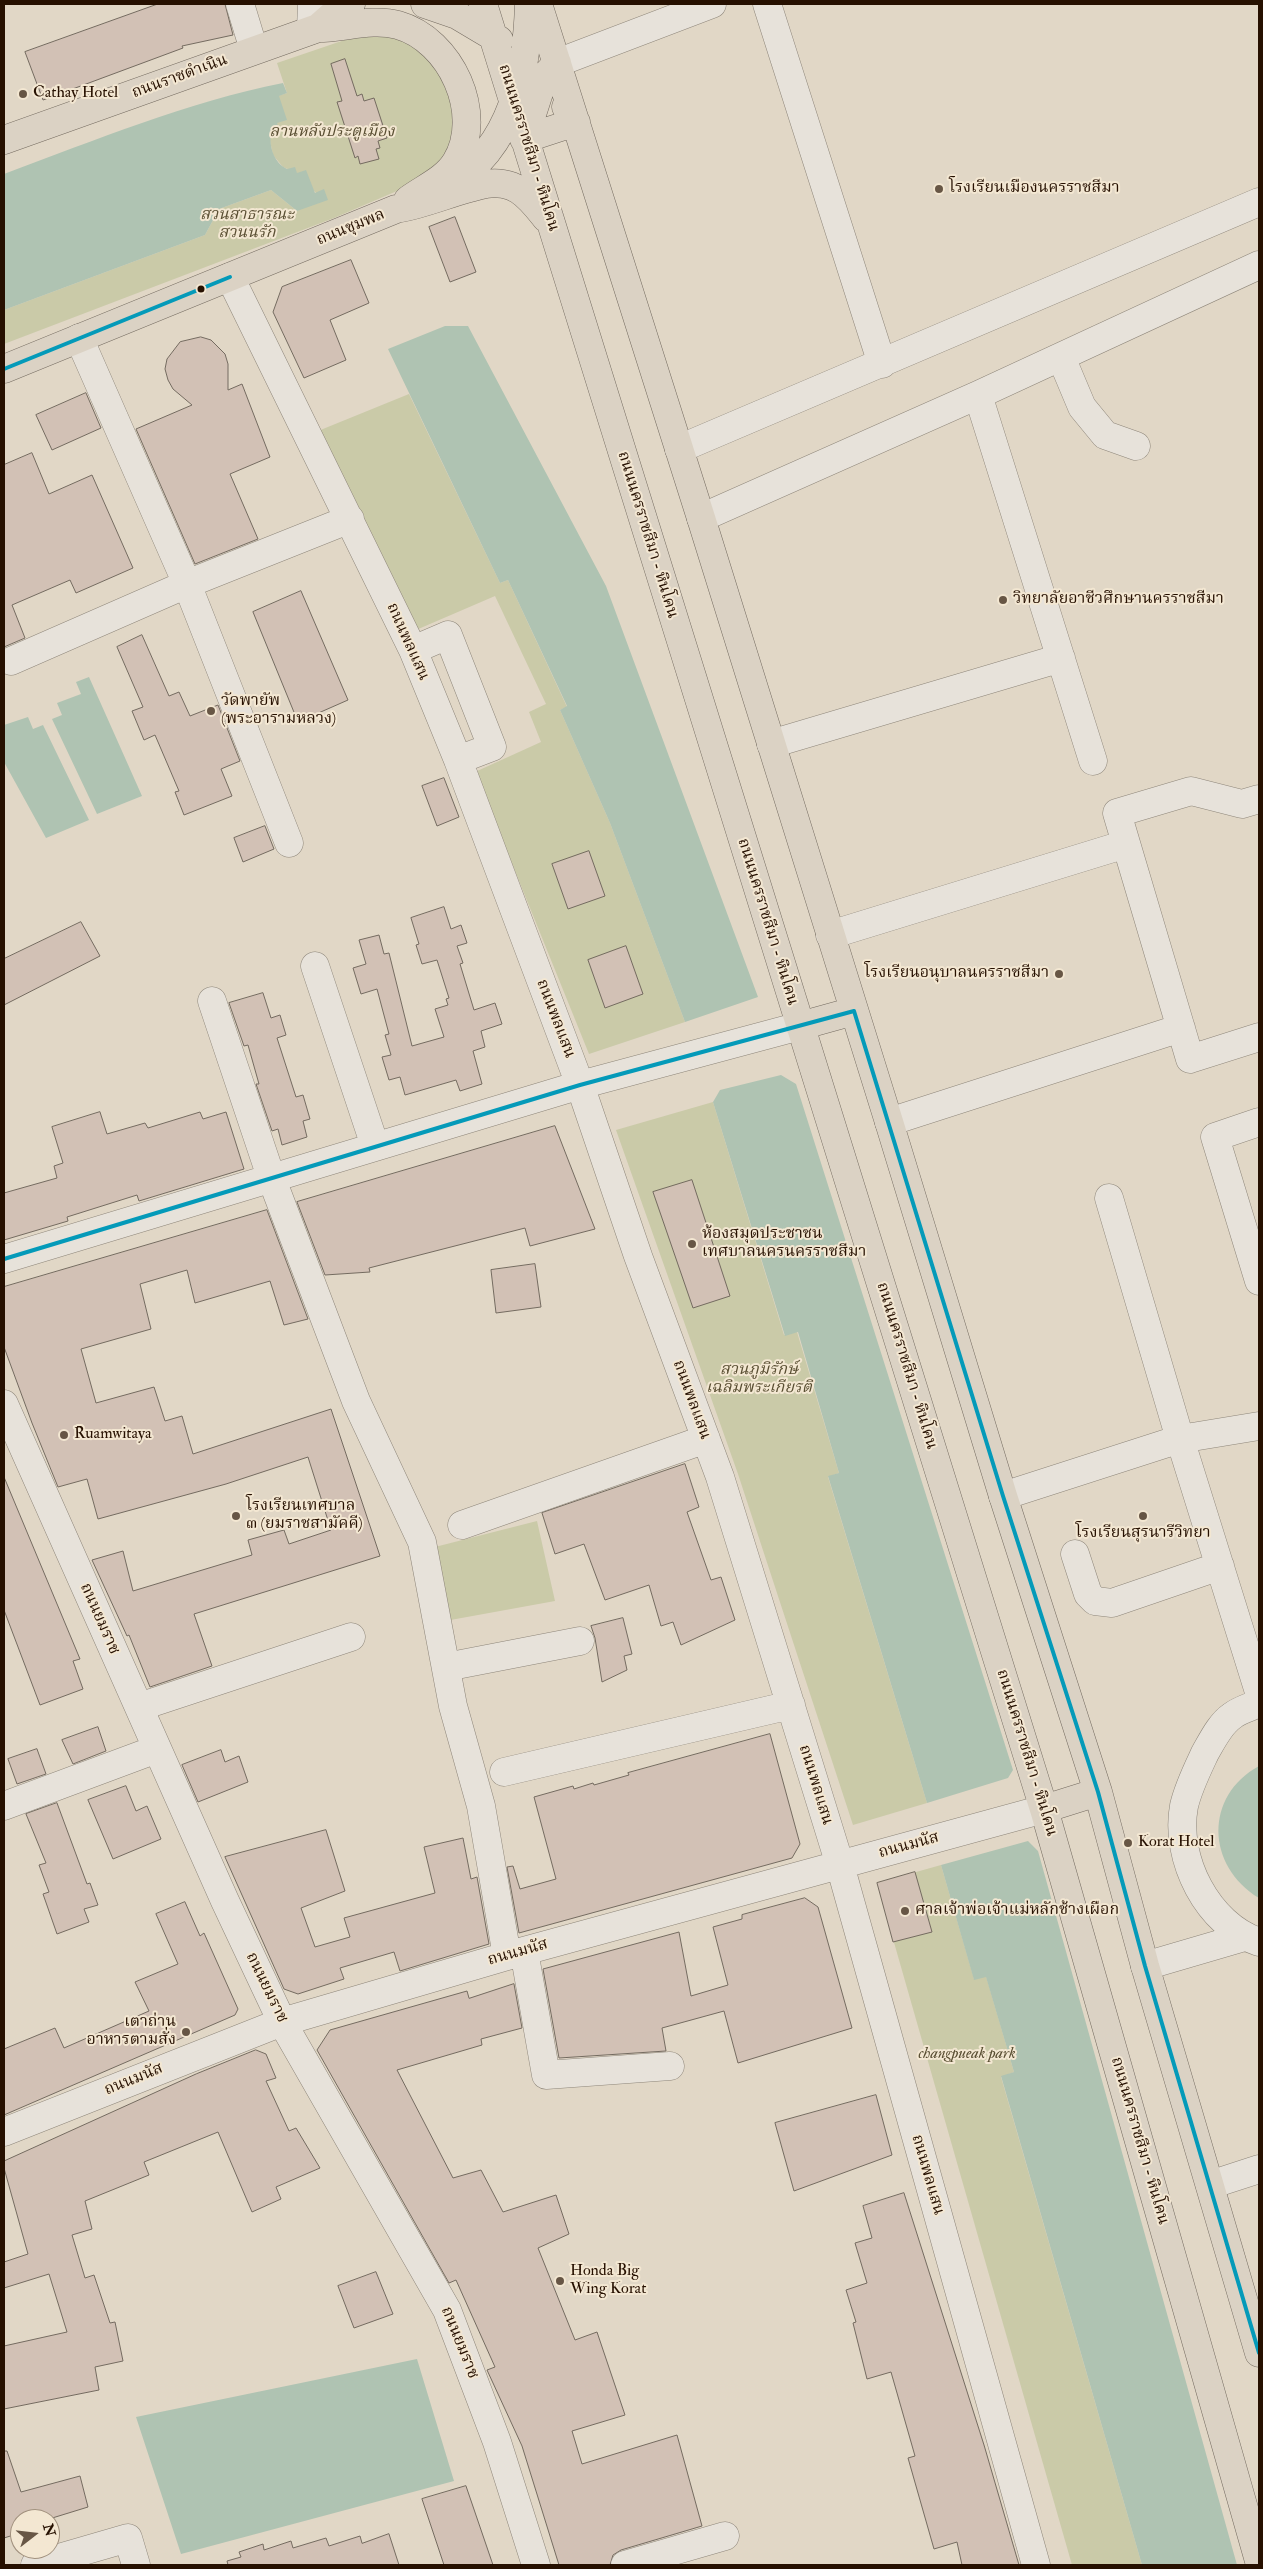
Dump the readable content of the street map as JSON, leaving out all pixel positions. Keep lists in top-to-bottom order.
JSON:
{
  "streets": {
    "main road": ["ถนนราชดำเนิน", "ถนนนครราชสีมา - หินโคน", "ถนนชุมพล"],
    "street": ["ถนนพลแสน", "ถนนยมราช", "ถนนมนัส"]
  },
  "crossings": [
    ["ถนนนครราชสีมา - หินโคน", "ถนนชุมพล"],
    ["ถนนนครราชสีมา - หินโคน", "ถนนมนัส"],
    ["ถนนชุมพล", "ถนนพลแสน"],
    ["ถนนพลแสน", "ถนนมนัส"],
    ["ถนนยมราช", "ถนนมนัส"]
  ],
  "parks": [
    "ลานหลังประตูเมือง",
    "สวนสาธารณะ สวนนรัก",
    "สวนภูมิรักษ์ เฉลิมพระเกียรติ",
    "changpueak park"
  ],
  "places": [
    "Cathay Hotel",
    "โรงเรียนเมืองนครราชสีมา",
    "วิทยาลัยอาชีวศึกษานครราชสีมา",
    "วัดพายัพ (พระอารามหลวง)",
    "โรงเรียนอนุบาลนครราชสีมา",
    "ห้องสมุดประชาชน เทศบาลนครนครราชสีมา",
    "Ruamwitaya",
    "โรงเรียนเทศบาล ๓ (ยมราชสามัคคี)",
    "โรงเรียนสุรนารีวิทยา",
    "Korat Hotel",
    "ศาลเจ้าพ่อเจ้าแม่หลักช้างเผือก",
    "เตาถ่าน อาหารตามสั่ง",
    "Honda Big Wing Korat"
  ],
  "north": "right"
}
